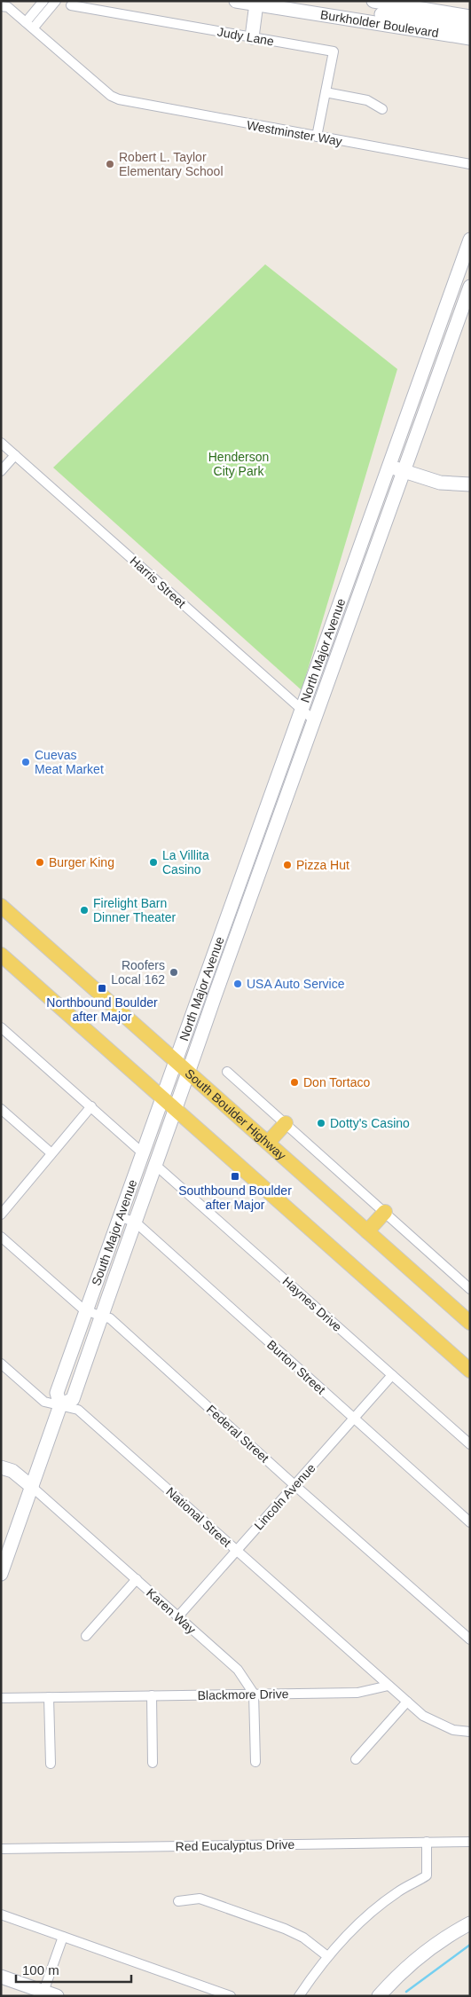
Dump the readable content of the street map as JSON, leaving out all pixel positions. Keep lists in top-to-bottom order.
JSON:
{
  "streets": {
    "main road": ["South Boulder Highway"],
    "street": [
      "Burkholder Boulevard",
      "Judy Lane",
      "Westminster Way",
      "Harris Street",
      "North Major Avenue",
      "South Major Avenue",
      "Haynes Drive",
      "Burton Street",
      "Federal Street",
      "Lincoln Avenue",
      "National Street",
      "Karen Way",
      "Blackmore Drive",
      "Red Eucalyptus Drive"
    ]
  },
  "crossings": [
    ["Judy Lane", "Westminster Way"],
    ["Harris Street", "North Major Avenue"],
    ["North Major Avenue", "South Boulder Highway"],
    ["North Major Avenue", "South Major Avenue"],
    ["South Boulder Highway", "South Major Avenue"],
    ["South Major Avenue", "Haynes Drive"],
    ["South Major Avenue", "Burton Street"],
    ["South Major Avenue", "Federal Street"],
    ["South Major Avenue", "National Street"],
    ["South Major Avenue", "Karen Way"],
    ["Haynes Drive", "Lincoln Avenue"],
    ["Burton Street", "Lincoln Avenue"],
    ["Federal Street", "Lincoln Avenue"],
    ["Lincoln Avenue", "National Street"],
    ["Lincoln Avenue", "Karen Way"],
    ["National Street", "Blackmore Drive"],
    ["Karen Way", "Blackmore Drive"]
  ],
  "parks": ["Henderson City Park"],
  "places": {
    "other": [
      "Robert L. Taylor Elementary School",
      "Cuevas Meat Market",
      "Burger King",
      "La Villita Casino",
      "Pizza Hut",
      "Firelight Barn Dinner Theater",
      "Roofers Local 162",
      "USA Auto Service",
      "Don Tortaco",
      "Dotty's Casino"
    ],
    "transit": ["Northbound Boulder after Major", "Southbound Boulder after Major"]
  },
  "scale_bar": "100 m"
}
